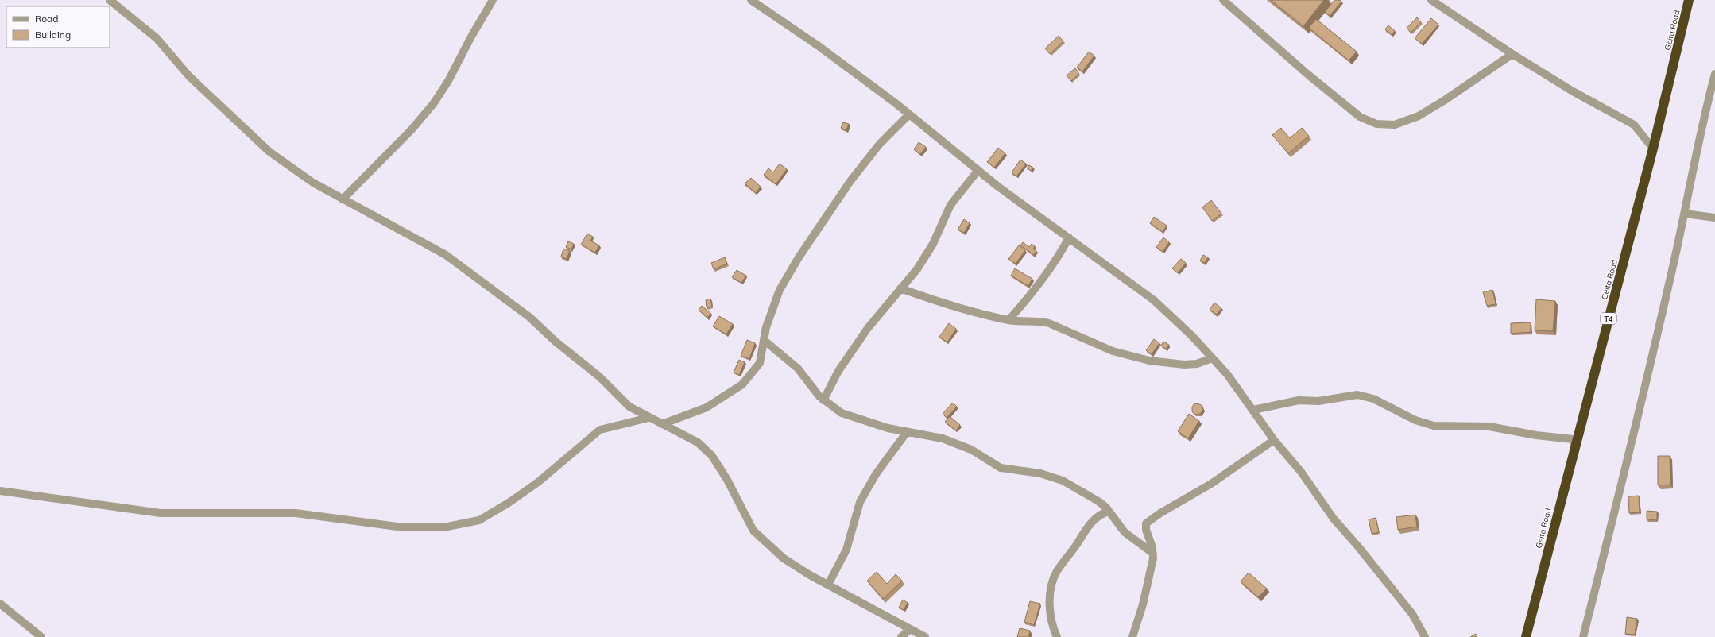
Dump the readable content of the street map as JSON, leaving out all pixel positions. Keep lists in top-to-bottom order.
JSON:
{
  "streets": {
    "highway": ["Geita Road", "T4"]
  },
  "legend": ["Road", "Building"]
}
